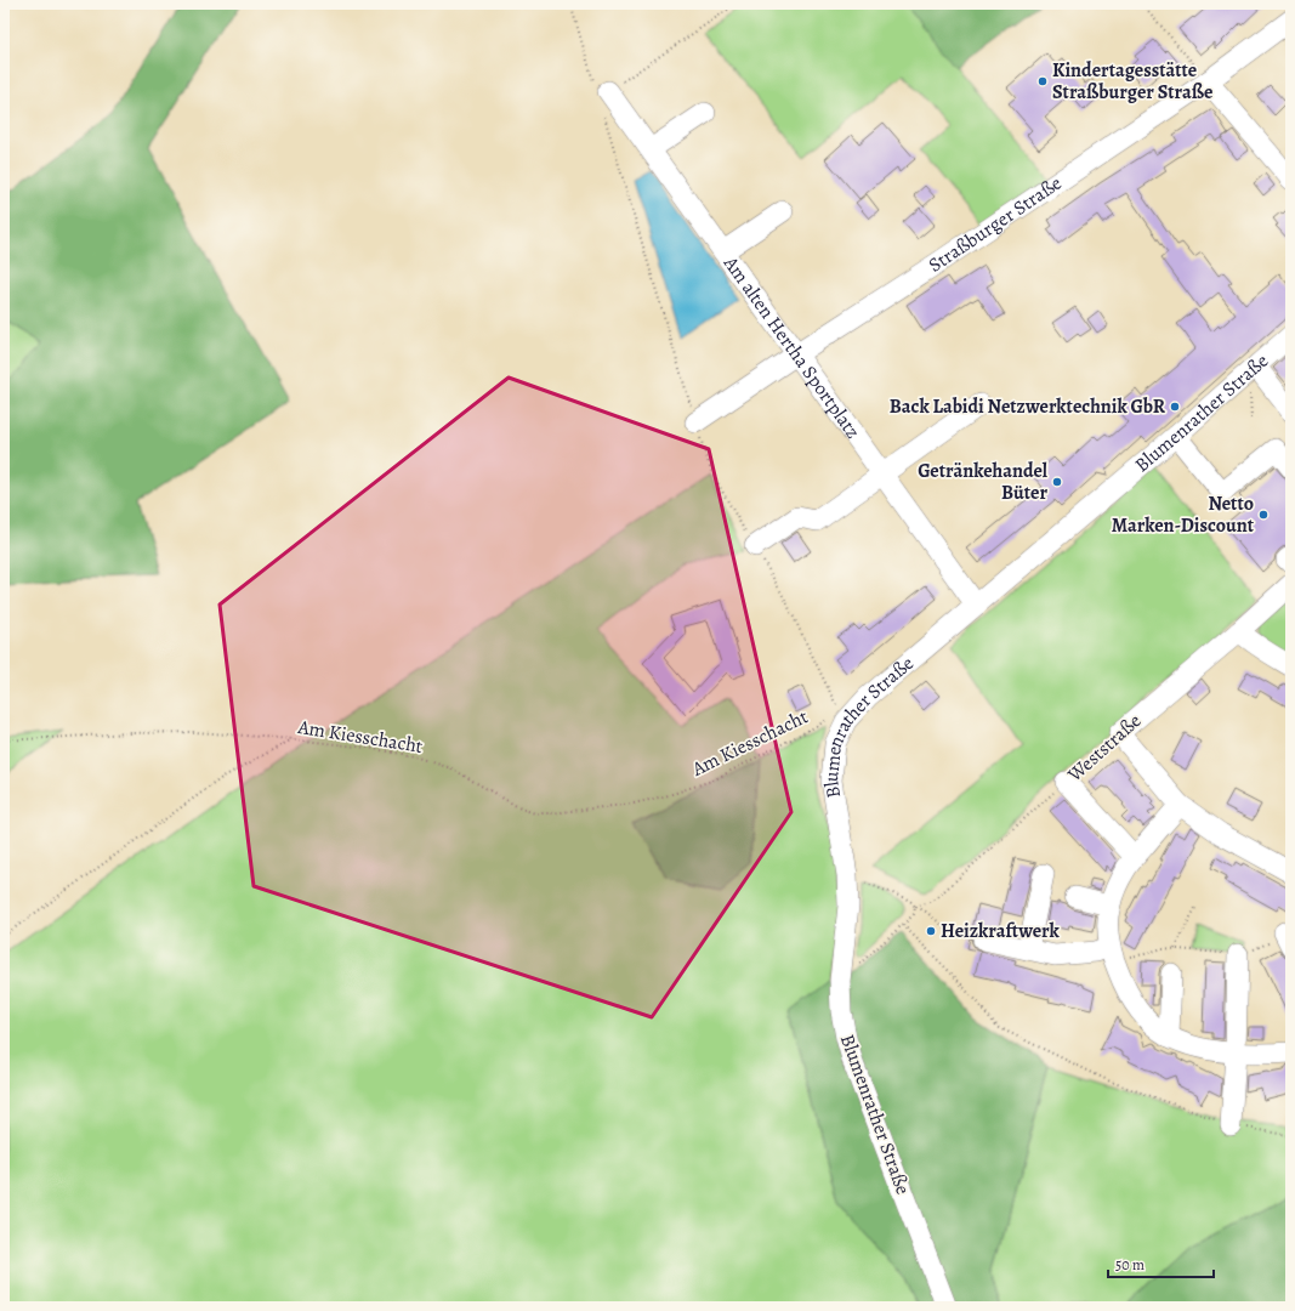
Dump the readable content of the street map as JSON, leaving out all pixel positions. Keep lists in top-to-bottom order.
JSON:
{
  "streets": {
    "street": [
      "Straßburger Straße",
      "Am alten Hertha Sportplatz",
      "Blumenrather Straße",
      "Weststraße"
    ],
    "path": ["Am Kiesschacht"]
  },
  "crossings": [
    ["Straßburger Straße", "Am alten Hertha Sportplatz"],
    ["Am alten Hertha Sportplatz", "Blumenrather Straße"]
  ],
  "places": [
    "Kindertagesstätte Straßburger Straße",
    "Back Labidi Netzwerktechnik GbR",
    "Getränkehandel Büter",
    "Netto Marken-Discount",
    "Heizkraftwerk"
  ],
  "scale_bar": "50 m"
}
